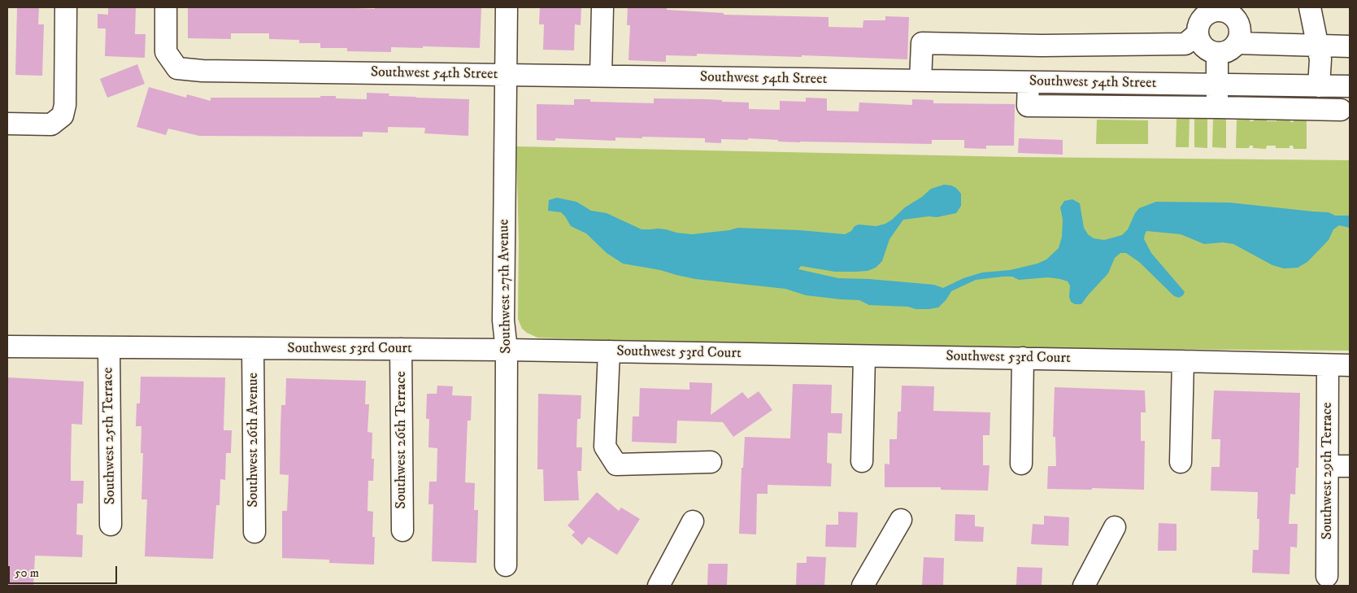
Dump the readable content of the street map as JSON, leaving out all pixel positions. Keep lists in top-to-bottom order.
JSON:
{
  "streets": {
    "street": [
      "Southwest 54th Street",
      "Southwest 27th Avenue",
      "Southwest 53rd Court",
      "Southwest 25th Terrace",
      "Southwest 26th Avenue",
      "Southwest 26th Terrace",
      "Southwest 29th Terrace"
    ]
  },
  "crossings": [
    ["Southwest 54th Street", "Southwest 27th Avenue"],
    ["Southwest 27th Avenue", "Southwest 53rd Court"],
    ["Southwest 53rd Court", "Southwest 25th Terrace"],
    ["Southwest 53rd Court", "Southwest 26th Avenue"],
    ["Southwest 53rd Court", "Southwest 26th Terrace"],
    ["Southwest 53rd Court", "Southwest 29th Terrace"]
  ],
  "scale_bar": "50 m"
}
